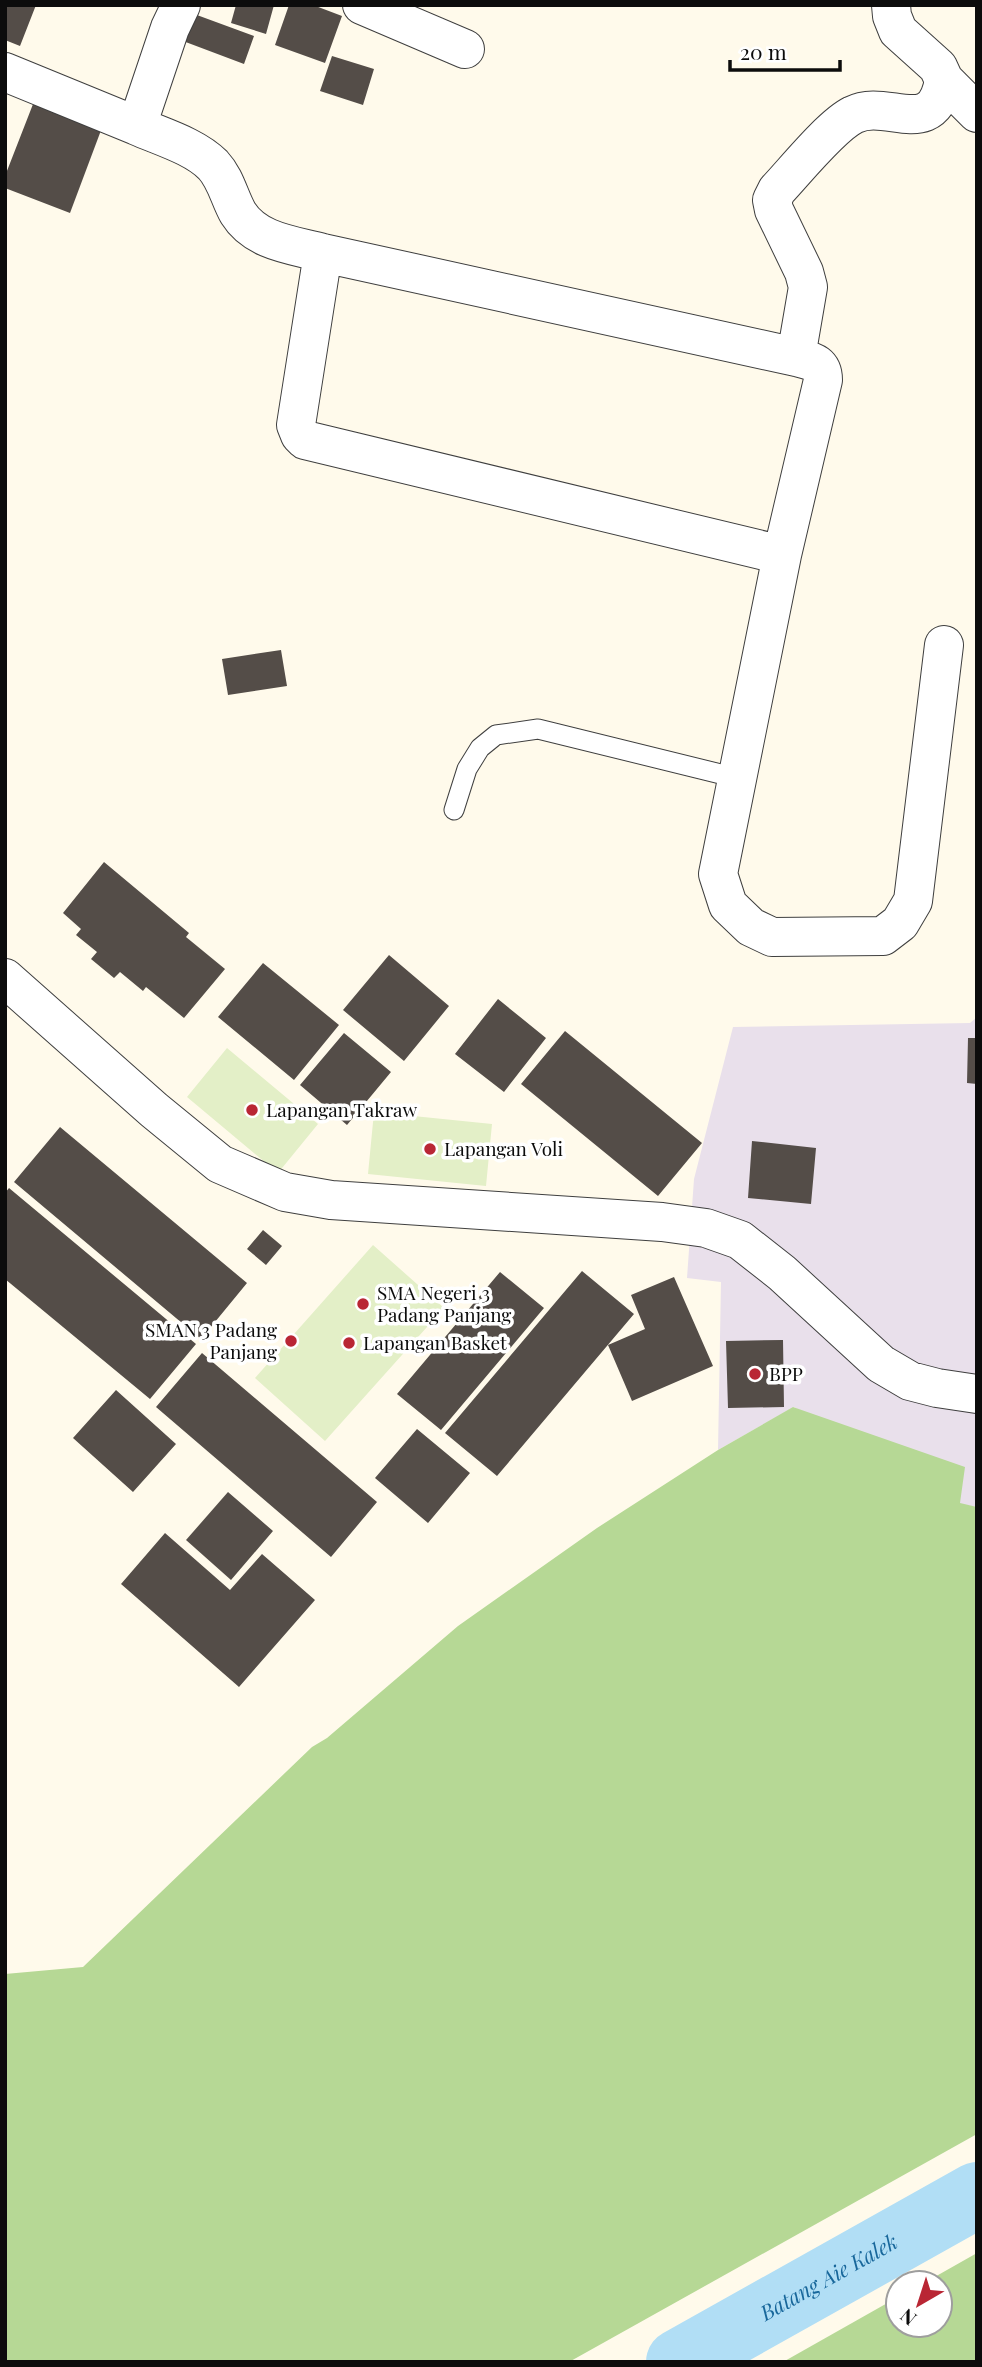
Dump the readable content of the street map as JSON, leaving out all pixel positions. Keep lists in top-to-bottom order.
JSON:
{
  "water": ["Batang Aie Kalek"],
  "places": [
    "Lapangan Takraw",
    "Lapangan Voli",
    "SMA Negeri 3 Padang Panjang",
    "SMAN 3 Padang Panjang",
    "Lapangan Basket",
    "BPP"
  ],
  "scale_bar": "20 m",
  "north": "bottom left"
}
